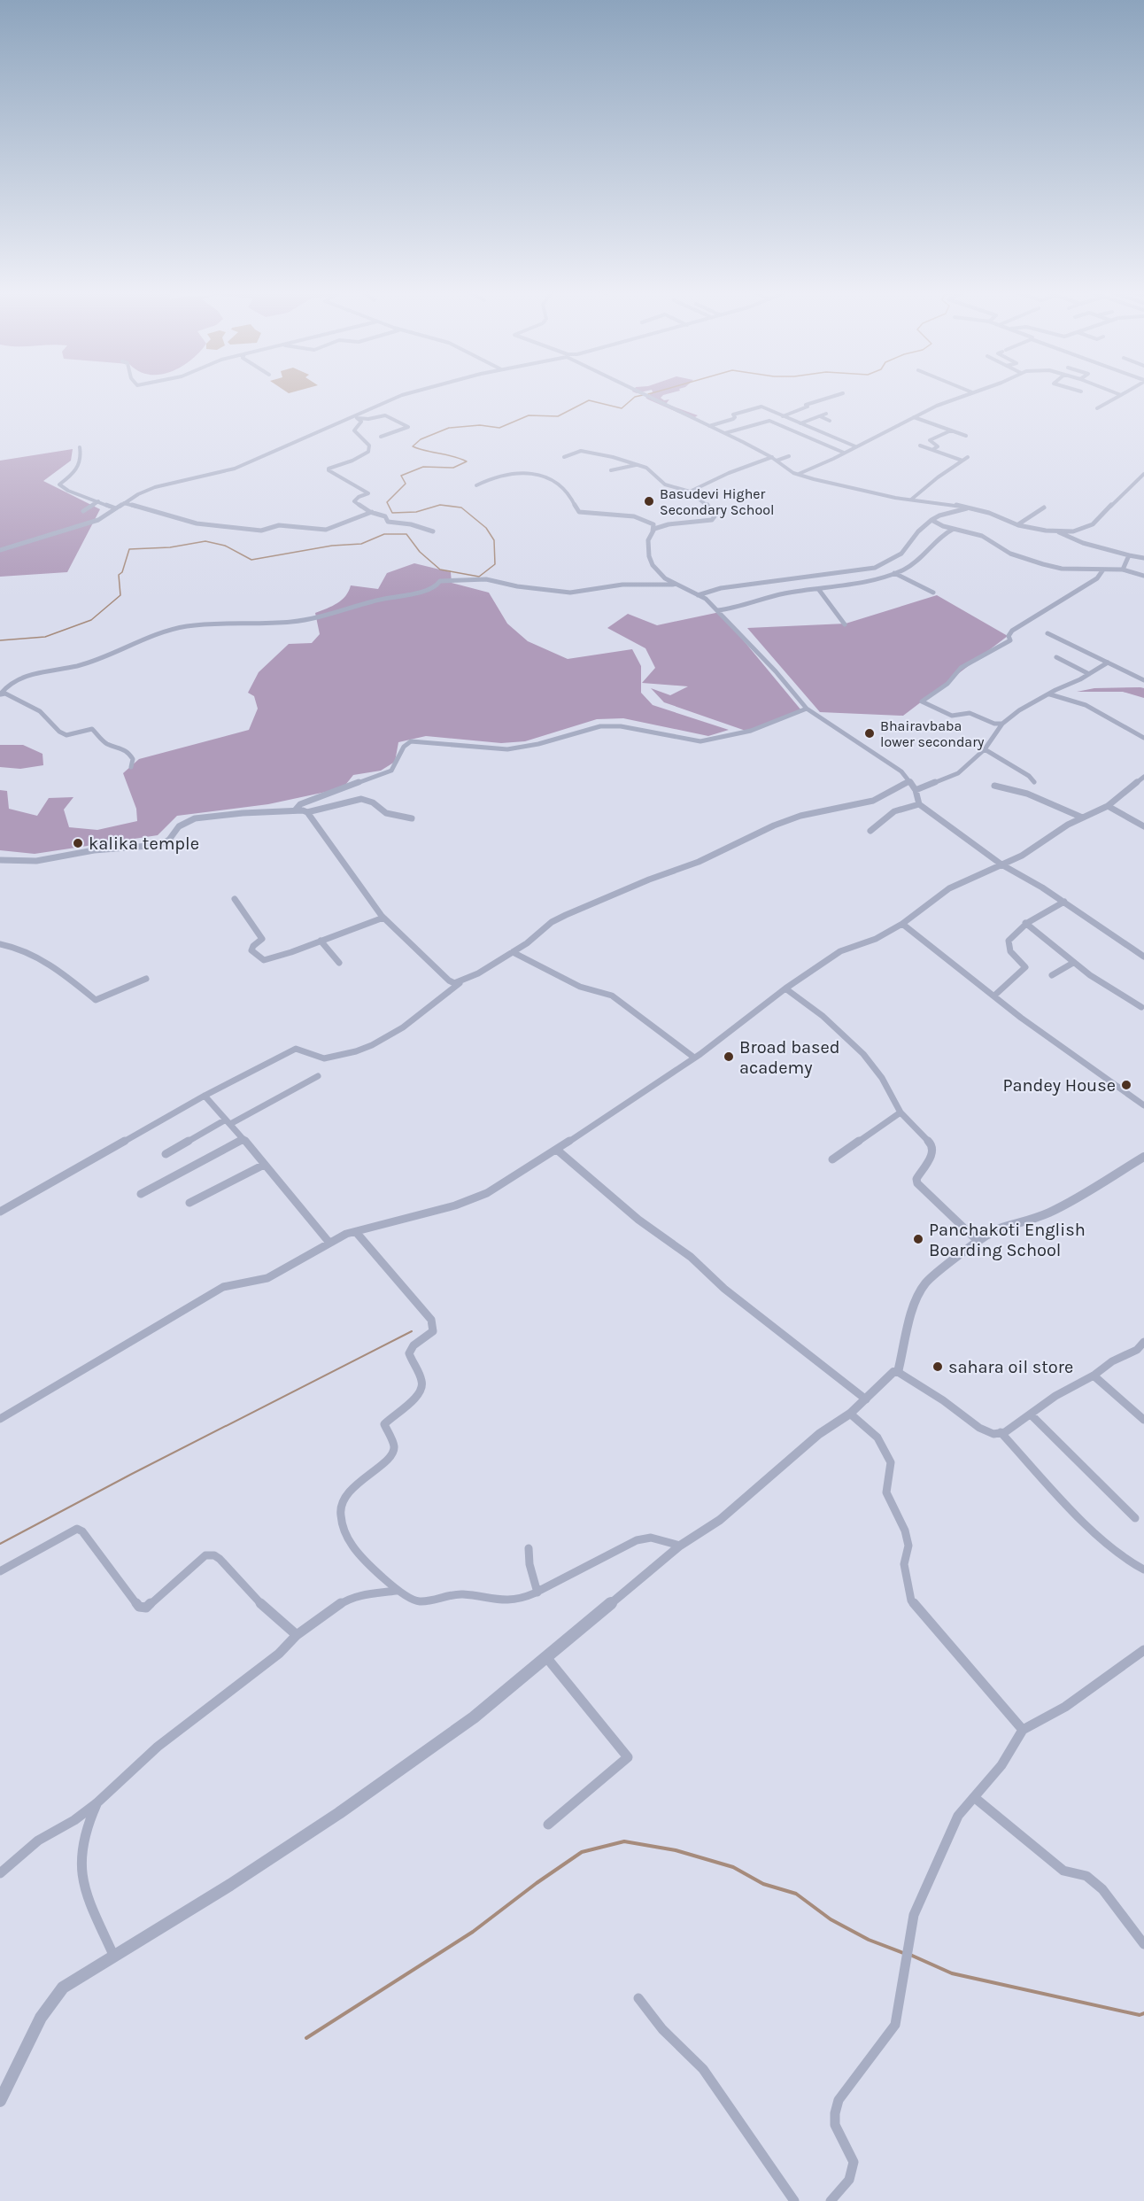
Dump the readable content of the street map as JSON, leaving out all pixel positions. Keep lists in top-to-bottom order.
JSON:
{
  "places": [
    "Basudevi Higher Secondary School",
    "Bhairavbaba lower secondary",
    "kalika temple",
    "Broad based academy",
    "Pandey House",
    "Panchakoti English Boarding School",
    "sahara oil store"
  ]
}
